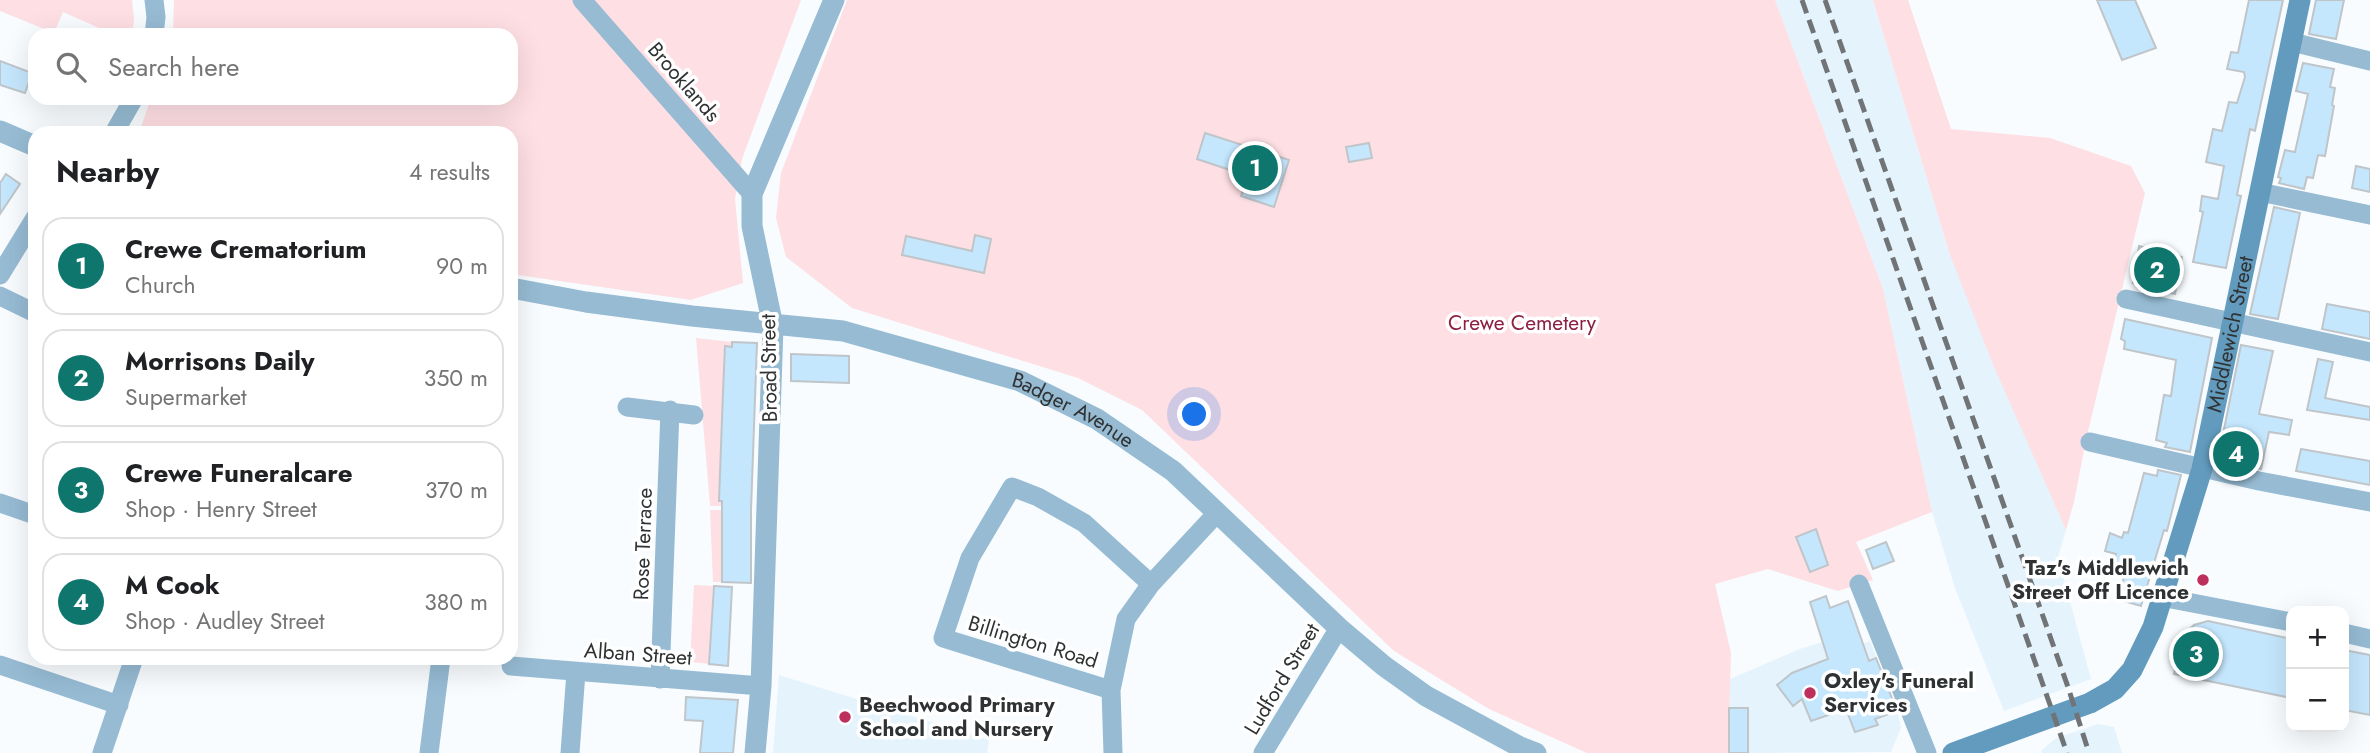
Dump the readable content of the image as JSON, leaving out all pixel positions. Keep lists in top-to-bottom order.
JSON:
{
  "streets": {
    "main road": ["Middlewich Street"],
    "street": [
      "Brooklands",
      "Broad Street",
      "Badger Avenue",
      "Rose Terrace",
      "Billington Road",
      "Alban Street",
      "Ludford Street"
    ]
  },
  "crossings": [
    ["Brooklands", "Broad Street"],
    ["Broad Street", "Badger Avenue"],
    ["Broad Street", "Alban Street"],
    ["Badger Avenue", "Ludford Street"],
    ["Rose Terrace", "Alban Street"]
  ],
  "parks": ["Crewe Cemetery"],
  "places": ["Taz's Middlewich Street Off Licence", "Oxley's Funeral Services", "Beechwood Primary School and Nursery"],
  "page": {
    "search": "Search here",
    "heading": ["Nearby", "4 results"],
    "pins": [
      "1",
      "2",
      "4",
      "3"
    ],
    "list": [
      {
        "mark": "1",
        "name": "Crewe Crematorium",
        "note": "Church",
        "value": "90 m"
      },
      {
        "mark": "2",
        "name": "Morrisons Daily",
        "note": "Supermarket",
        "value": "350 m"
      },
      {
        "mark": "3",
        "name": "Crewe Funeralcare",
        "note": "Shop · Henry Street",
        "value": "370 m"
      },
      {
        "mark": "4",
        "name": "M Cook",
        "note": "Shop · Audley Street",
        "value": "380 m"
      }
    ],
    "map_buttons": ["+", "−"]
  }
}
